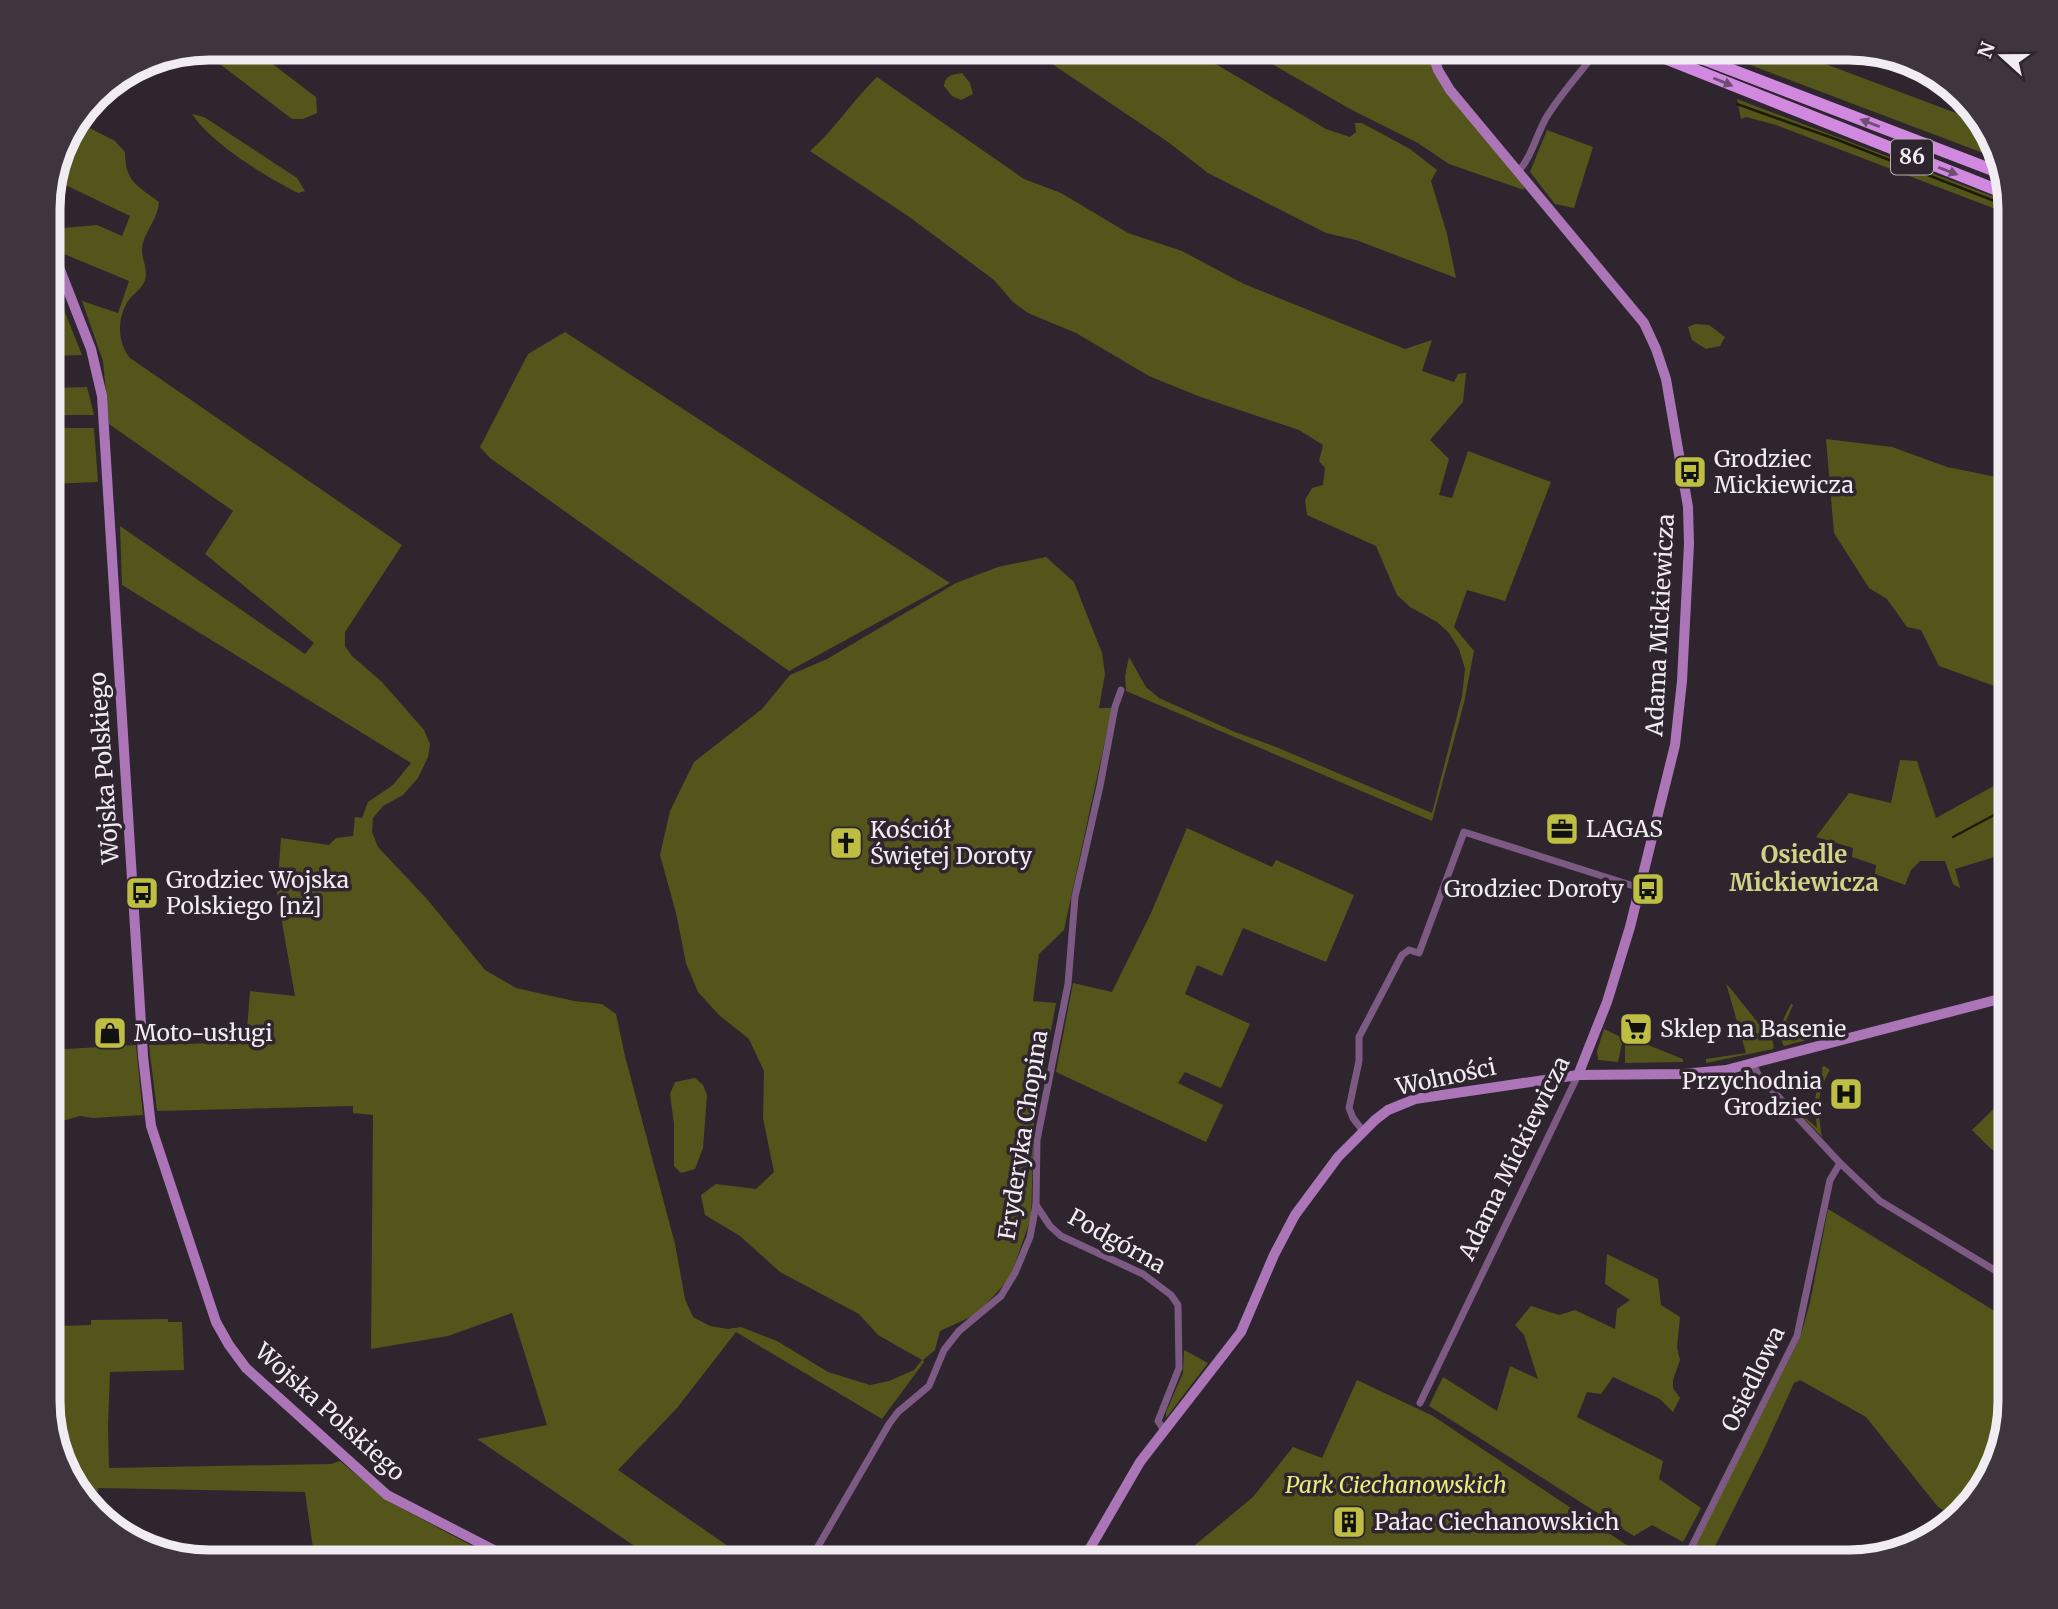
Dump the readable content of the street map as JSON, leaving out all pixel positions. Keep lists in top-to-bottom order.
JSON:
{
  "streets": {
    "main road": ["86"],
    "street": [
      "Adama Mickiewicza",
      "Wojska Polskiego",
      "Wolności",
      "Fryderyka Chopina",
      "Podgórna",
      "Osiedlowa"
    ]
  },
  "crossings": [
    ["Adama Mickiewicza", "Wolności"],
    ["Wolności", "Podgórna"],
    ["Fryderyka Chopina", "Podgórna"]
  ],
  "districts": ["Osiedle Mickiewicza"],
  "parks": ["Park Ciechanowskich"],
  "places": {
    "bus stop": ["Grodziec Mickiewicza", "Grodziec Doroty", "Grodziec Wojska Polskiego [nż]"],
    "office": ["LAGAS"],
    "church": ["Kościół Świętej Doroty"],
    "supermarket": ["Sklep na Basenie"],
    "shop": ["Moto-usługi"],
    "hospital": ["Przychodnia Grodziec"],
    "building": ["Pałac Ciechanowskich"]
  },
  "north": "left"
}
